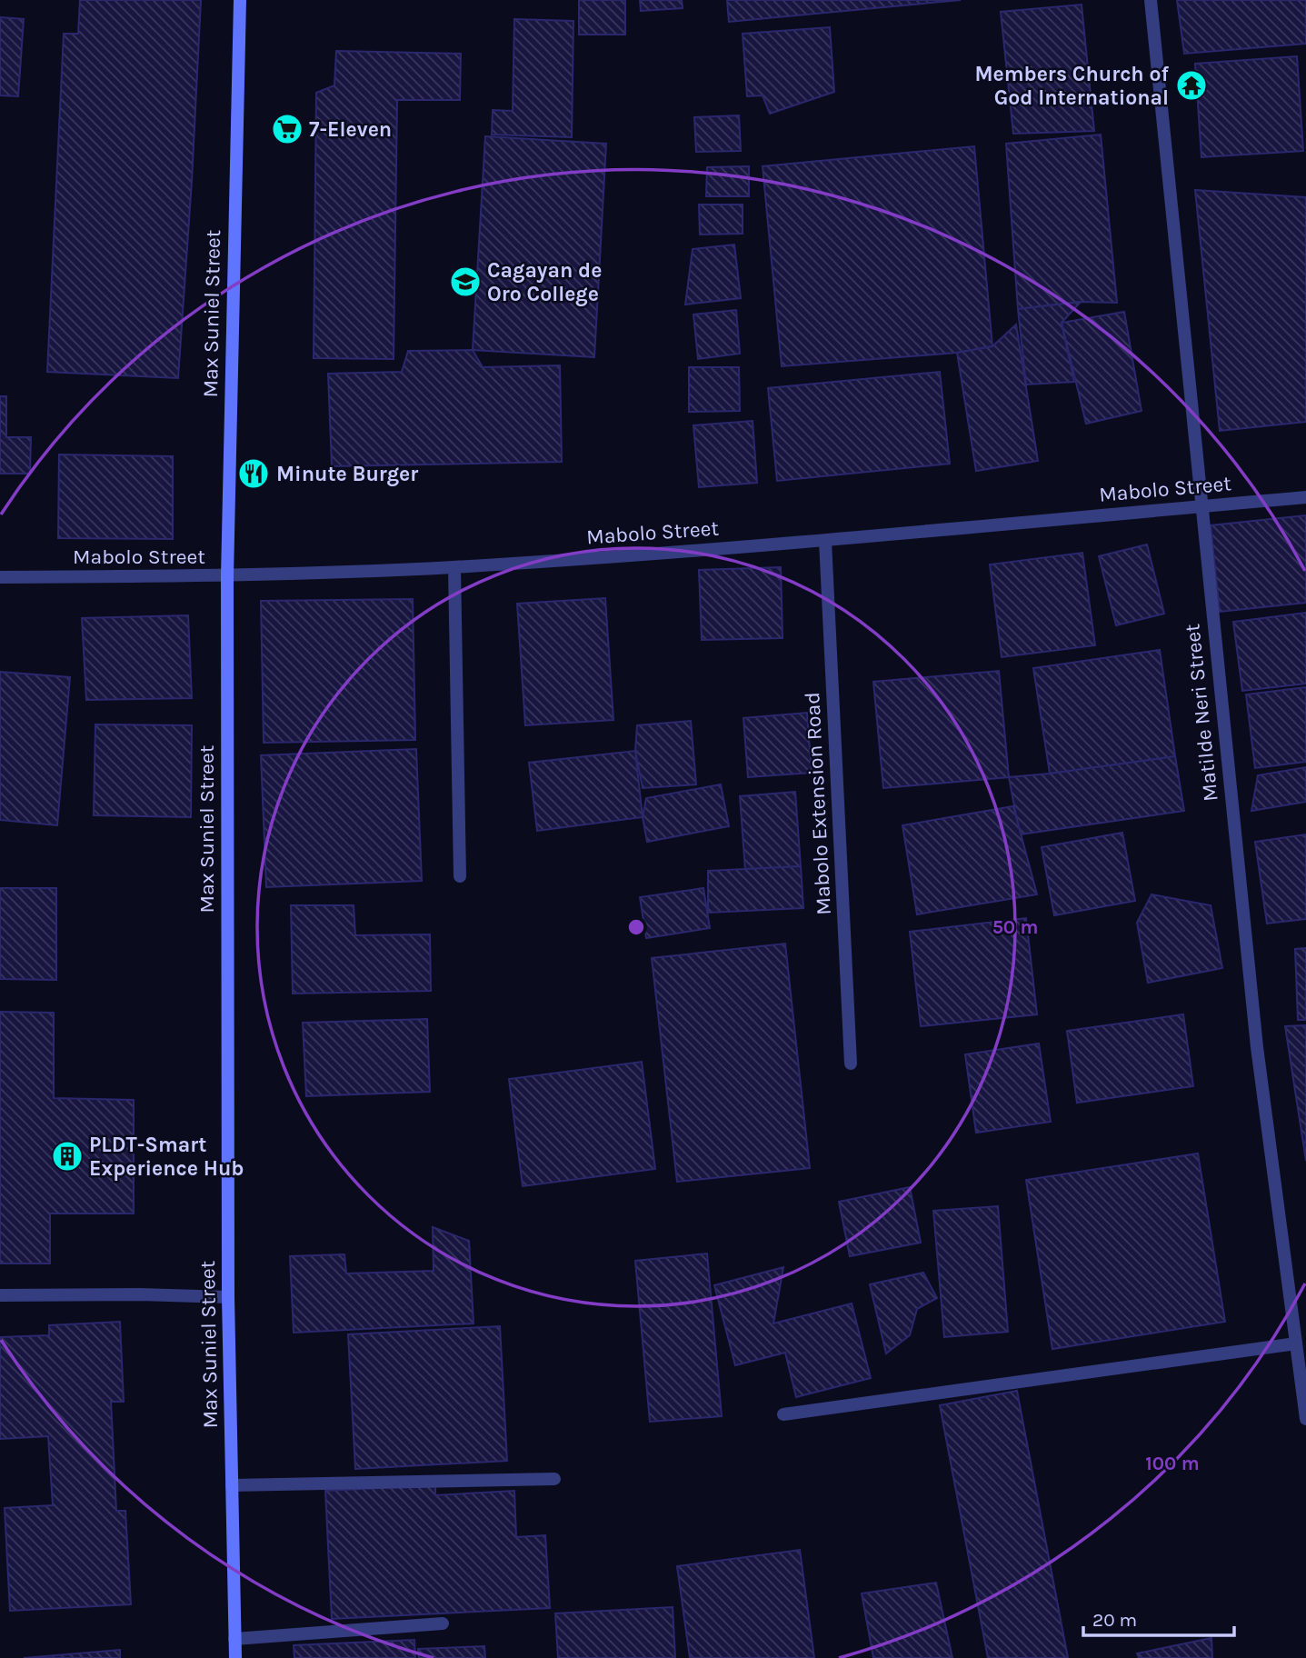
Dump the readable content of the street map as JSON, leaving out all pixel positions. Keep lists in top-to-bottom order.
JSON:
{
  "streets": {
    "main road": ["Max Suniel Street"],
    "street": ["Mabolo Street", "Matilde Neri Street", "Mabolo Extension Road"]
  },
  "crossings": [
    ["Max Suniel Street", "Mabolo Street"],
    ["Mabolo Street", "Matilde Neri Street"],
    ["Mabolo Street", "Mabolo Extension Road"]
  ],
  "places": {
    "temple": ["Members Church of God International"],
    "supermarket": ["7-Eleven"],
    "school or university": ["Cagayan de Oro College"],
    "restaurant": ["Minute Burger"],
    "building": ["PLDT-Smart Experience Hub"]
  },
  "scale_bar": "20 m",
  "rings": ["50 m", "100 m"]
}
